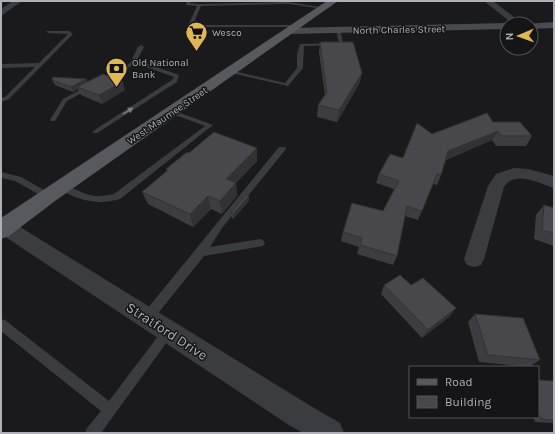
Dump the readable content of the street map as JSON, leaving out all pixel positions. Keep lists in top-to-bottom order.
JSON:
{
  "streets": {
    "main road": ["West Maumee Street"],
    "street": ["North Charles Street", "Stratford Drive"]
  },
  "crossings": [
    ["North Charles Street", "West Maumee Street"],
    ["West Maumee Street", "Stratford Drive"]
  ],
  "places": {
    "supermarket": ["Wesco"],
    "bank": ["Old National Bank"]
  },
  "legend": ["Road", "Building"],
  "north": "left"
}
